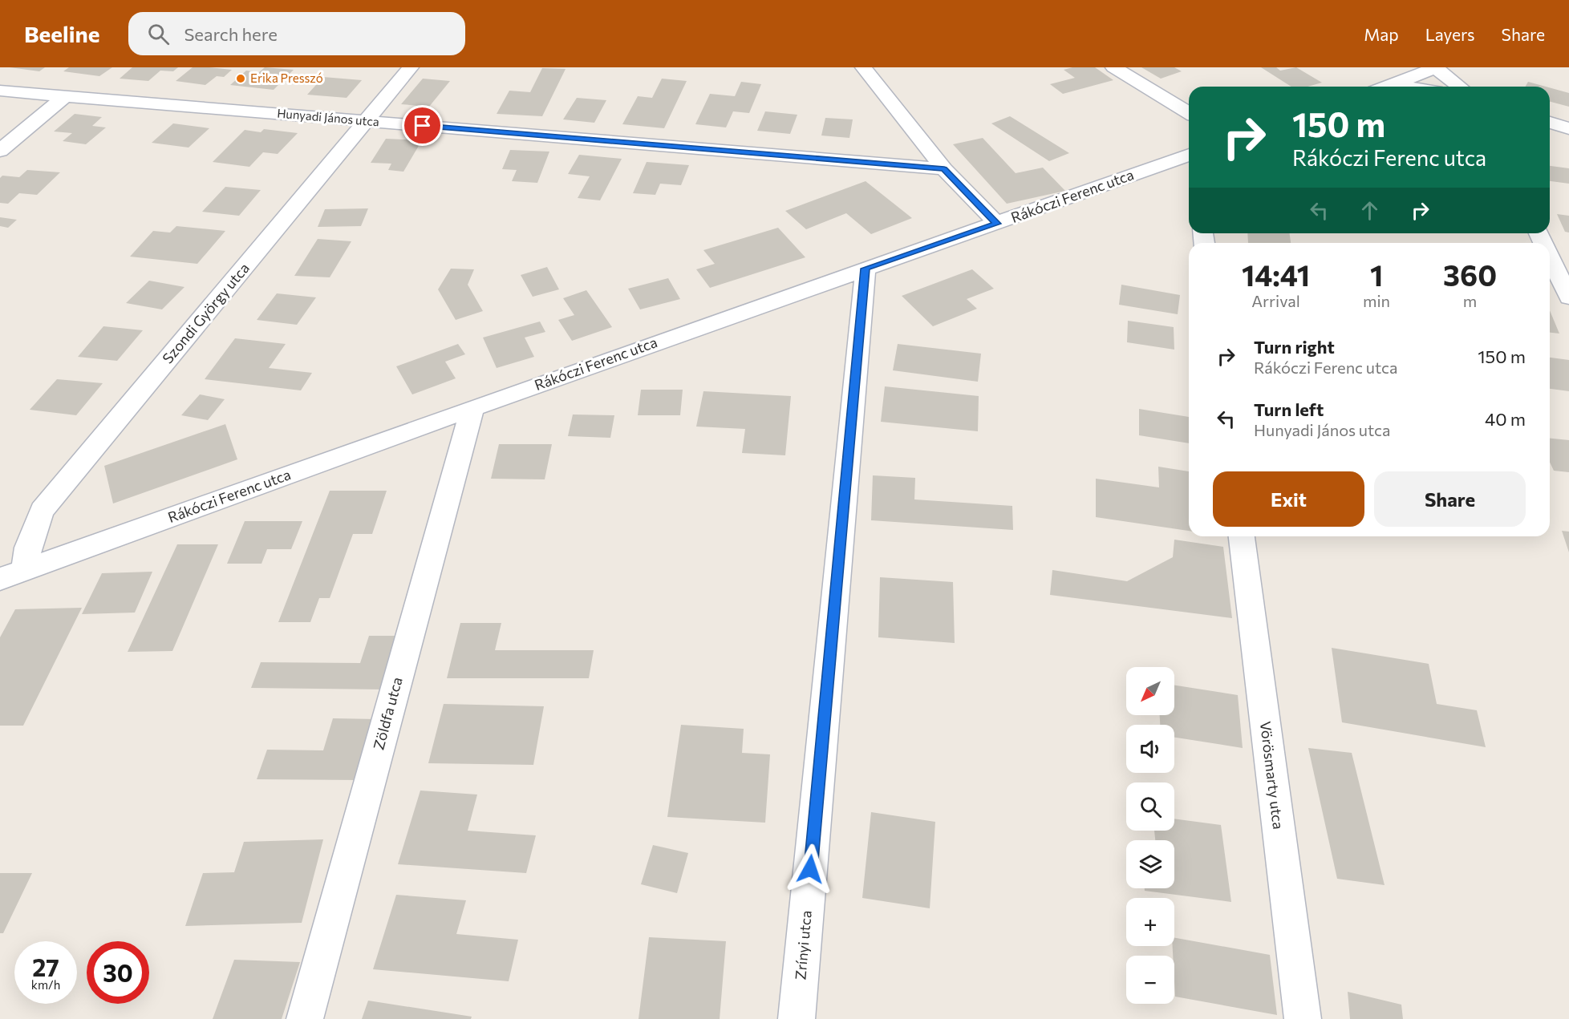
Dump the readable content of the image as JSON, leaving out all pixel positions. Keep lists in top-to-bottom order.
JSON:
{
  "streets": {
    "street": [
      "Hunyadi János utca",
      "Rákóczi Ferenc utca",
      "Szondi György utca",
      "Zöldfa utca",
      "Vörösmarty utca",
      "Zrínyi utca"
    ]
  },
  "crossings": [
    ["Hunyadi János utca", "Szondi György utca"],
    ["Rákóczi Ferenc utca", "Szondi György utca"],
    ["Rákóczi Ferenc utca", "Zöldfa utca"],
    ["Rákóczi Ferenc utca", "Zrínyi utca"]
  ],
  "places": ["Erika Presszó"],
  "north": "bottom left",
  "page": {
    "header": "Beeline",
    "search": "Search here",
    "nav": ["Map", "Layers", "Share"],
    "turn": ["150 m", "Rákóczi Ferenc utca"],
    "eta": [
      "14:41",
      "Arrival",
      "1",
      "min",
      "360",
      "m"
    ],
    "list": [
      {
        "name": "Turn right",
        "note": "Rákóczi Ferenc utca",
        "value": "150 m"
      },
      {
        "name": "Turn left",
        "note": "Hunyadi János utca",
        "value": "40 m"
      }
    ],
    "buttons": ["Exit", "Share"],
    "map_buttons": ["+", "−"],
    "speed": "27 km/h",
    "limit": "30"
  }
}
